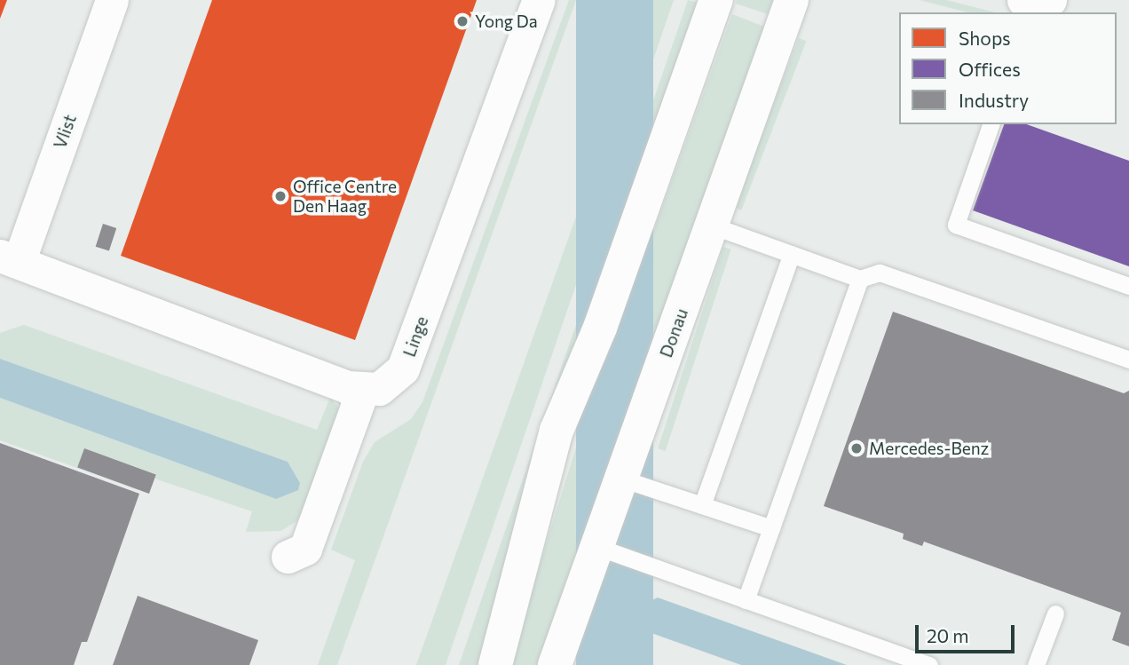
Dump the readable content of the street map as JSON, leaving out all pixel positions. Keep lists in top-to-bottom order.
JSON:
{
  "streets": {
    "main road": ["Donau"],
    "street": ["Vlist", "Linge"]
  },
  "places": ["Yong Da", "Office Centre Den Haag", "Mercedes-Benz"],
  "legend": ["Shops", "Offices", "Industry"],
  "scale_bar": "20 m"
}
